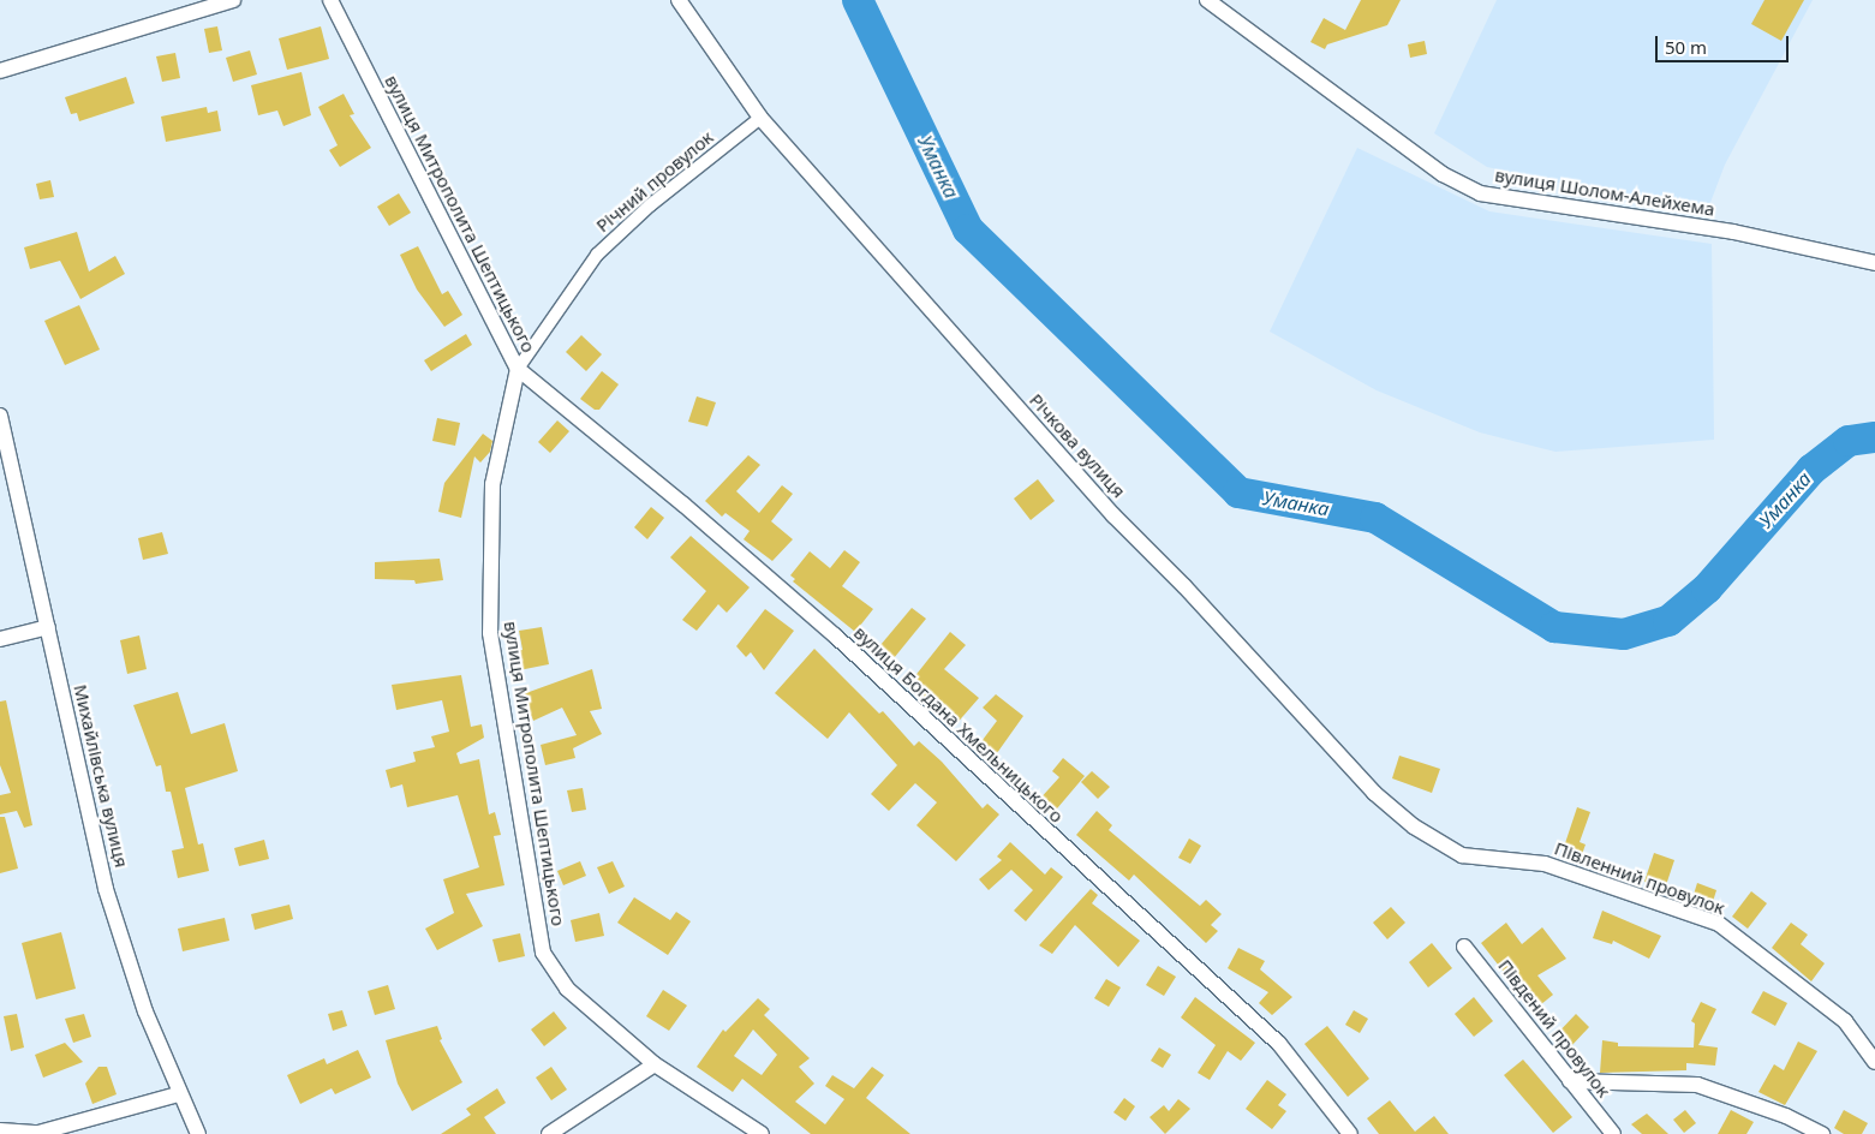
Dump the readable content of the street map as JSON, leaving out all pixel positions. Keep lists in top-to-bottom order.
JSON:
{
  "streets": {
    "street": [
      "Річний провулок",
      "вулиця Шолом-Алейхема",
      "вулиця Митрополита Шептицького",
      "Річкова вулиця",
      "вулиця Богдана Хмельницького",
      "Михайлівська вулиця",
      "Півленний провулок",
      "Південий провулок"
    ]
  },
  "crossings": [
    ["Річний провулок", "вулиця Митрополита Шептицького"],
    ["Річний провулок", "Річкова вулиця"],
    ["Річний провулок", "вулиця Богдана Хмельницького"],
    ["вулиця Митрополита Шептицького", "вулиця Богдана Хмельницького"],
    ["Річкова вулиця", "Півленний провулок"]
  ],
  "water": ["Уманка"],
  "scale_bar": "50 m"
}
